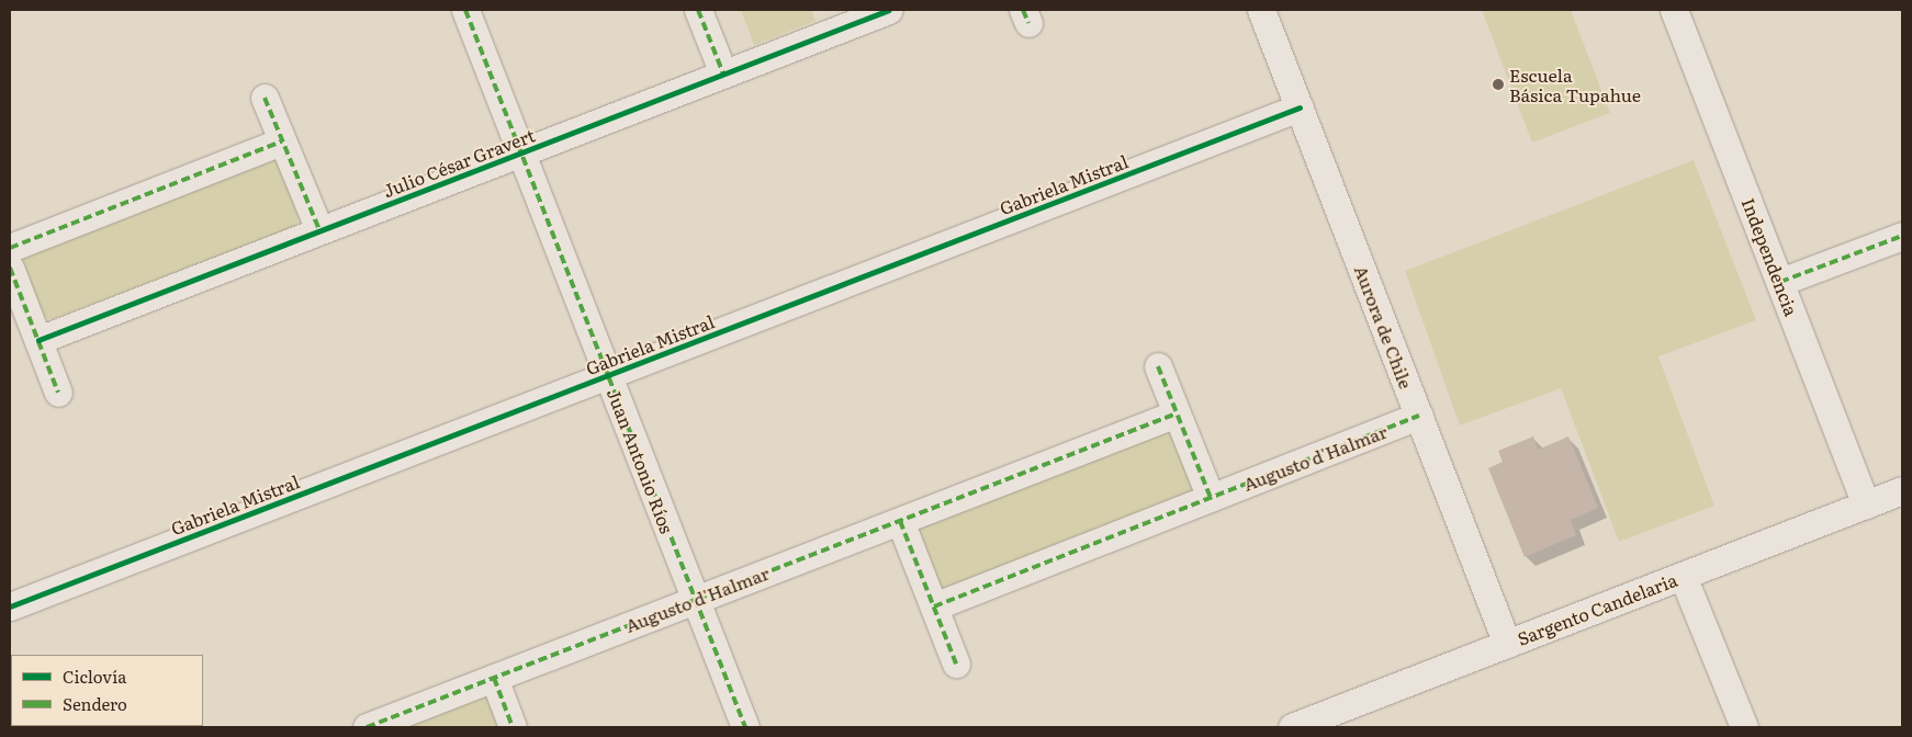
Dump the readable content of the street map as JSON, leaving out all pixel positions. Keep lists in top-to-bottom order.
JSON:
{
  "streets": {
    "street": [
      "Julio César Gravert",
      "Gabriela Mistral",
      "Independencia",
      "Aurora de Chile",
      "Augusto d'Halmar",
      "Juan Antonio Ríos",
      "Sargento Candelaria"
    ]
  },
  "crossings": [
    ["Julio César Gravert", "Juan Antonio Ríos"],
    ["Gabriela Mistral", "Aurora de Chile"],
    ["Gabriela Mistral", "Juan Antonio Ríos"],
    ["Independencia", "Sargento Candelaria"],
    ["Aurora de Chile", "Augusto d'Halmar"],
    ["Aurora de Chile", "Sargento Candelaria"],
    ["Augusto d'Halmar", "Juan Antonio Ríos"]
  ],
  "places": ["Escuela Básica Tupahue"],
  "legend": ["Ciclovía", "Sendero"]
}
